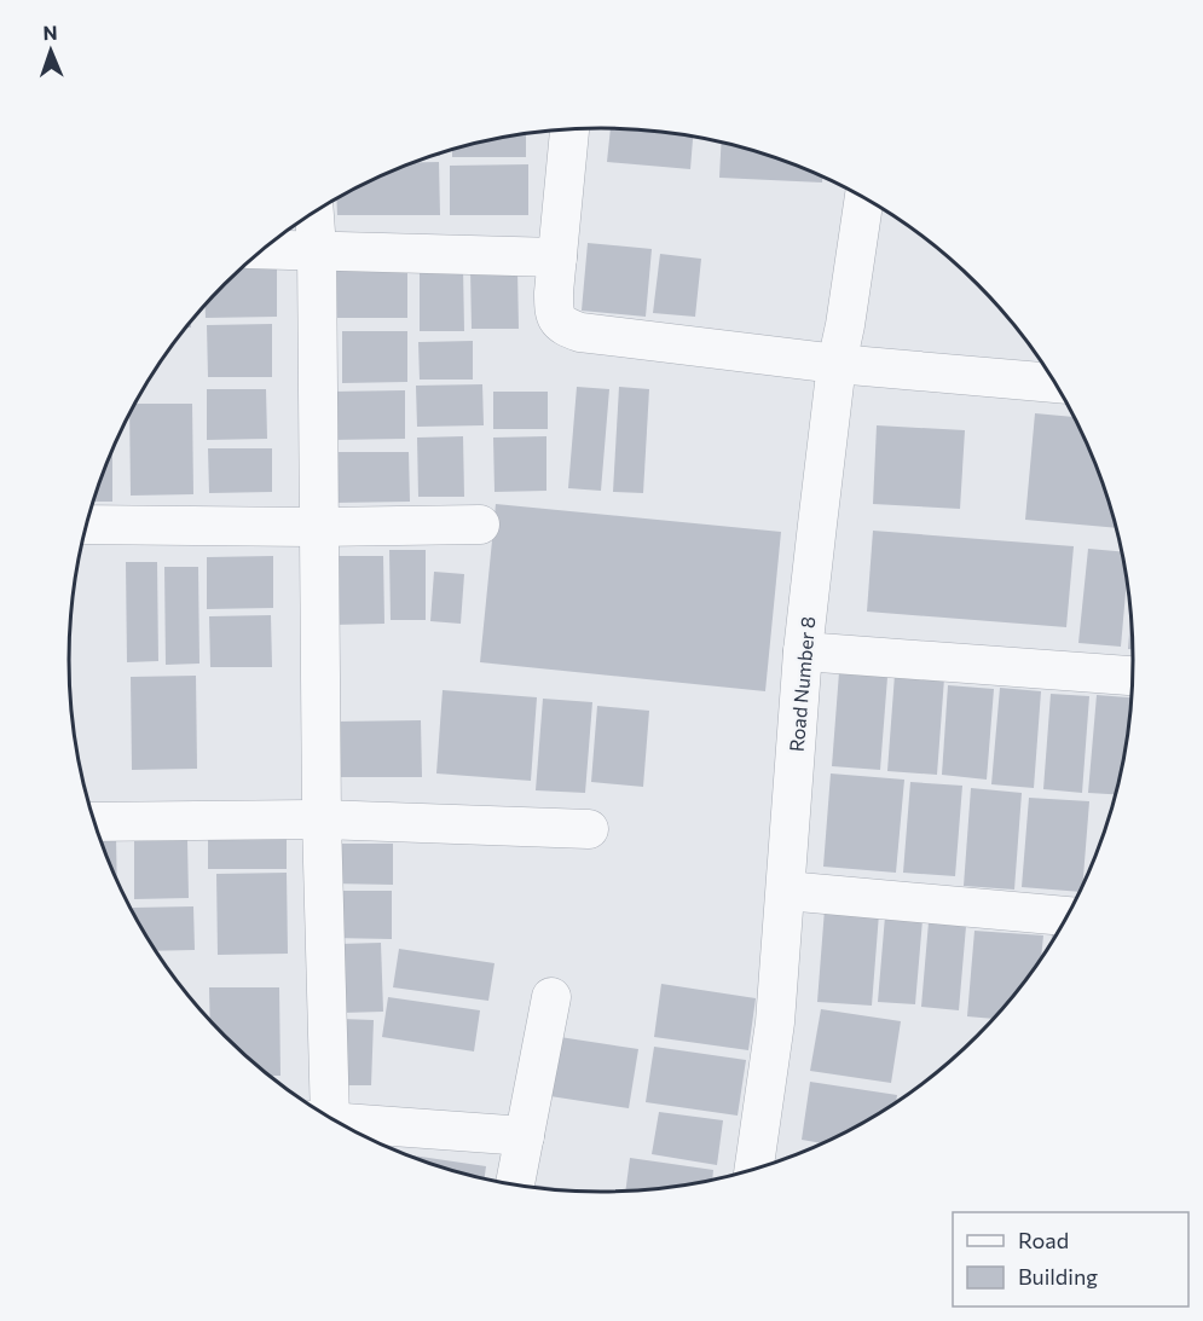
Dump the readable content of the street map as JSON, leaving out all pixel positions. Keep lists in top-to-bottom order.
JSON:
{
  "streets": {
    "street": ["Road Number 8"]
  },
  "legend": ["Road", "Building"],
  "north": "top"
}
